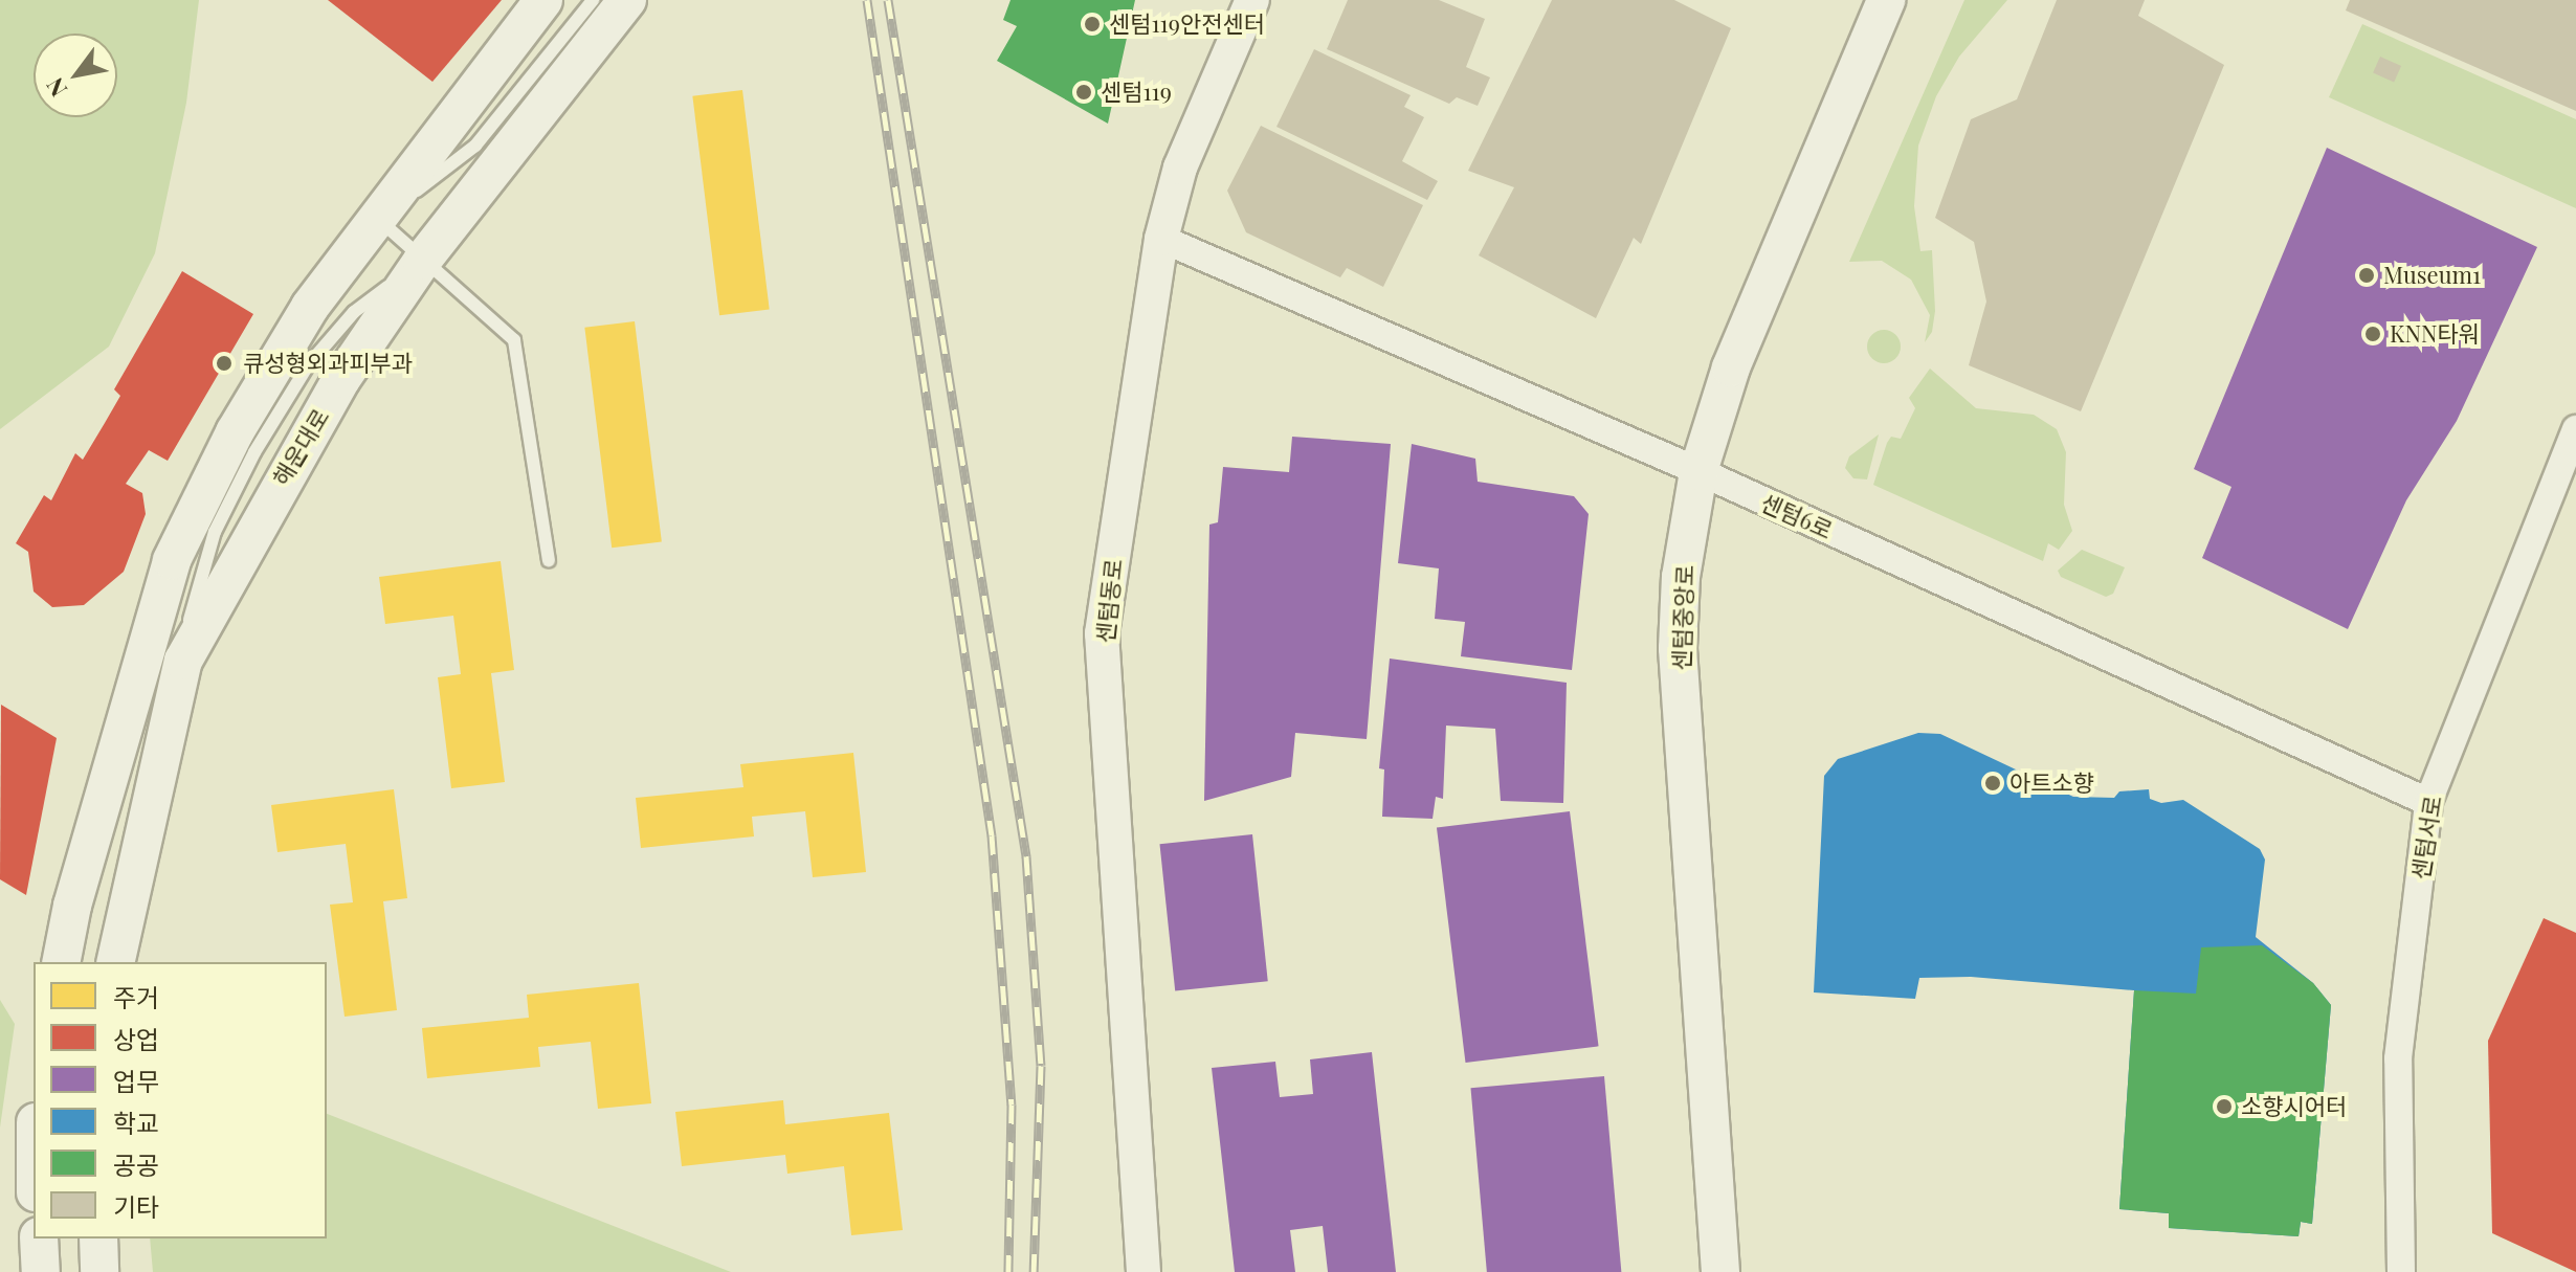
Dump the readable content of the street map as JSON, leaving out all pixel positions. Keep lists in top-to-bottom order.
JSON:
{
  "streets": {
    "main road": ["해운대로", "센텀중앙로"],
    "street": ["센텀6로", "센텀동로", "센텀서로"]
  },
  "crossings": [
    ["센텀6로", "센텀동로"],
    ["센텀6로", "센텀중앙로"],
    ["센텀6로", "센텀서로"]
  ],
  "places": [
    "센텀119안전센터",
    "센텀119",
    "Museum1",
    "KNN타워",
    "큐성형외과피부과",
    "아트소향",
    "소향시어터"
  ],
  "legend": [
    "주거",
    "상업",
    "업무",
    "학교",
    "공공",
    "기타"
  ],
  "north": "bottom left"
}
